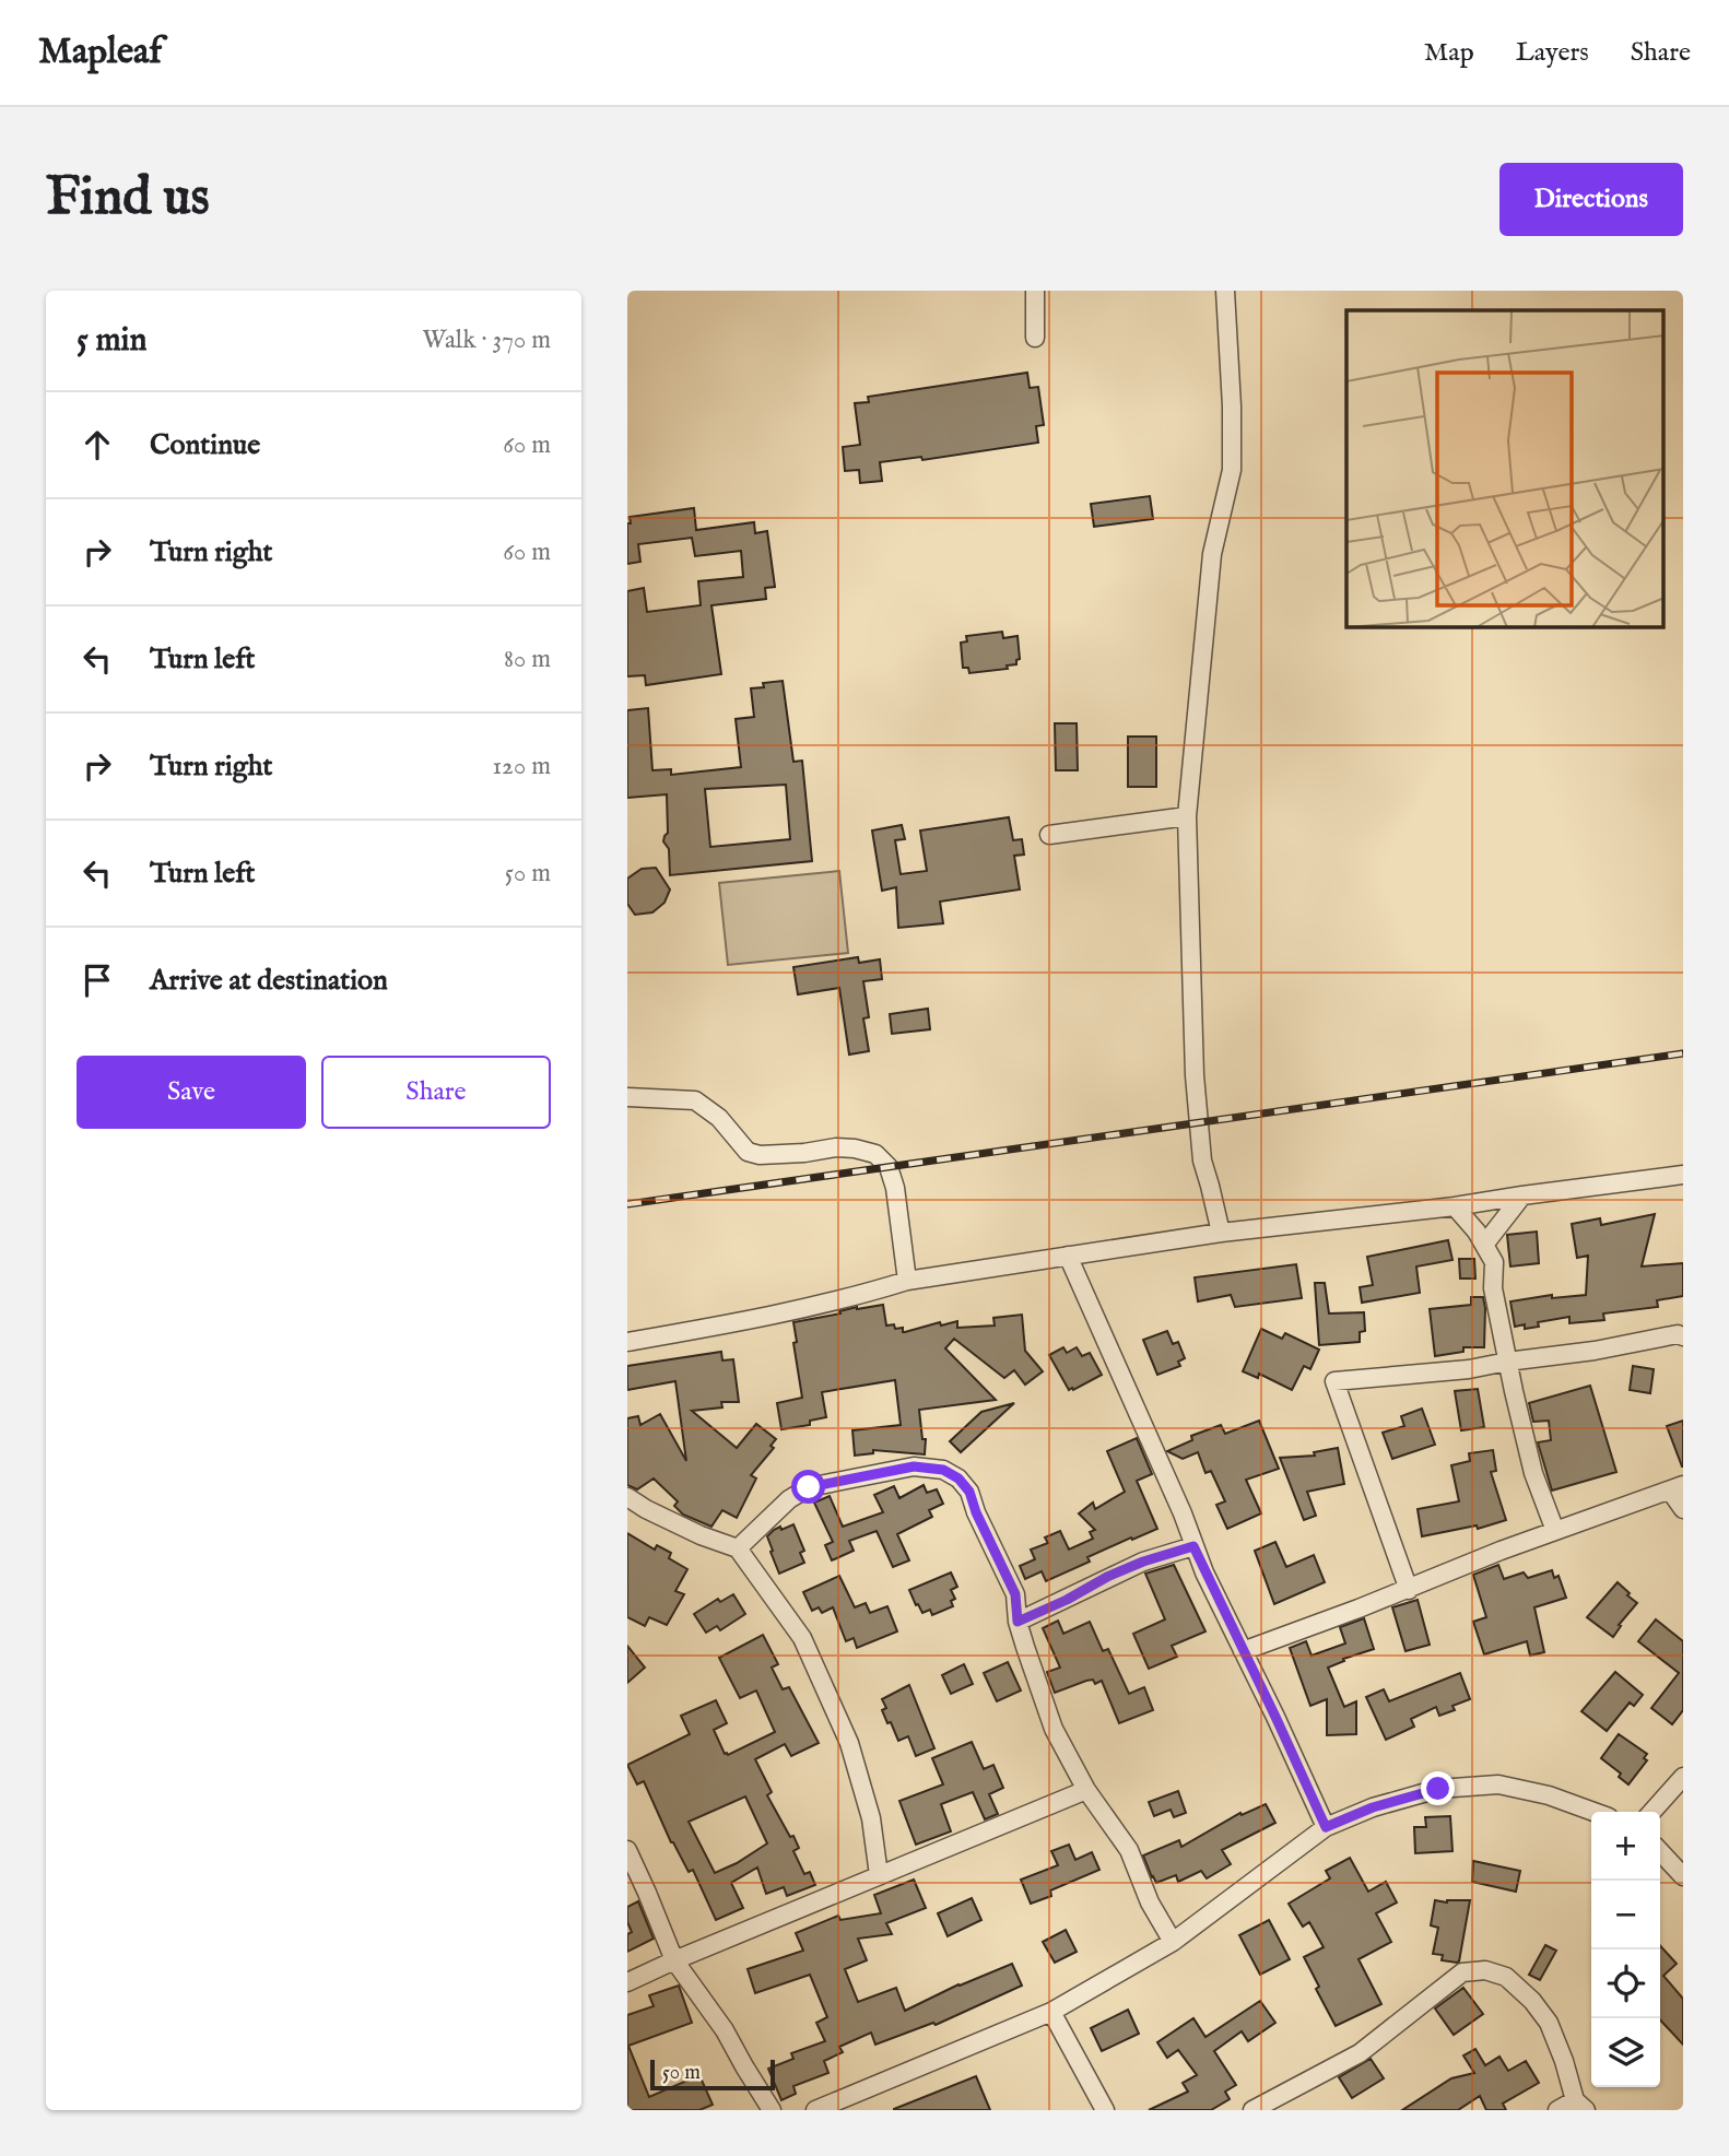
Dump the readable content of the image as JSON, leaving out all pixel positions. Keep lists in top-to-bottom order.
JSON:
{
  "scale_bar": "50 m",
  "page": {
    "header": "Mapleaf",
    "nav": ["Map", "Layers", "Share"],
    "buttons": [
      "Directions",
      ["Save", "Share"]
    ],
    "title": "Find us",
    "heading": ["5 min", "Walk · 370 m"],
    "list": [
      ["Continue", "60 m"],
      ["Turn right", "60 m"],
      ["Turn left", "80 m"],
      ["Turn right", "120 m"],
      ["Turn left", "50 m"],
      "Arrive at destination"
    ],
    "map_buttons": ["+", "−"],
    "scale": "50 m"
  }
}
